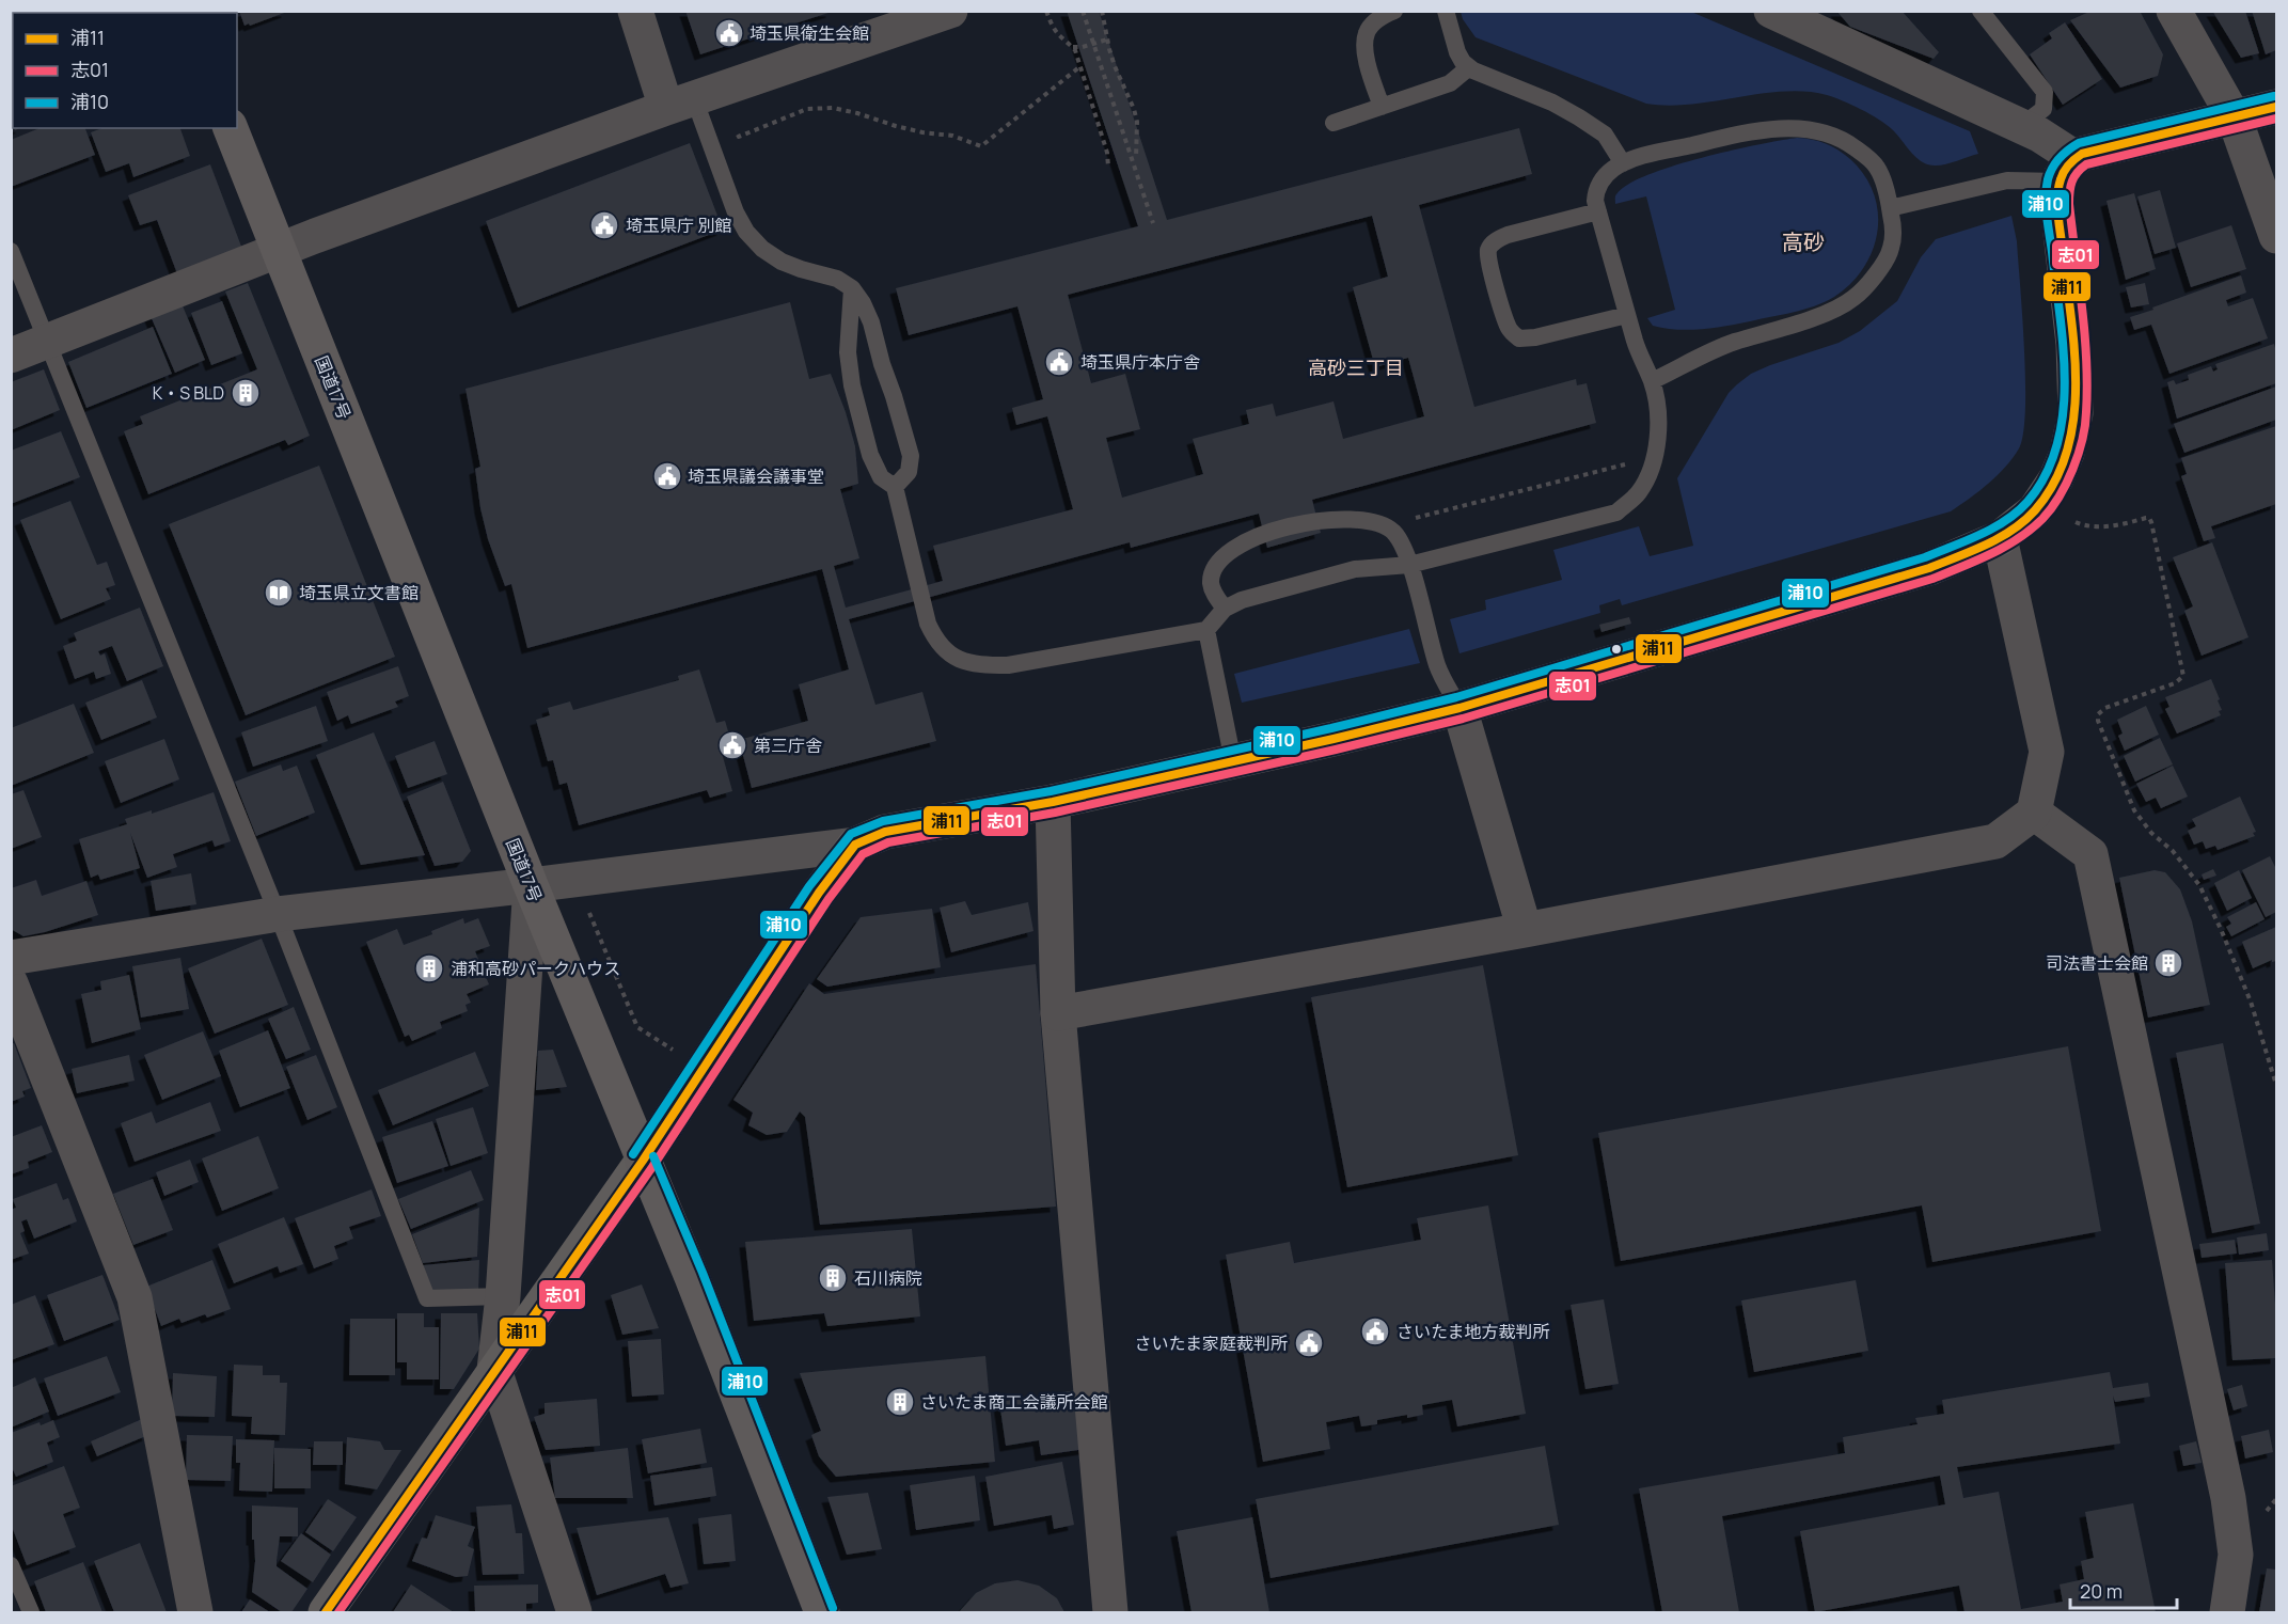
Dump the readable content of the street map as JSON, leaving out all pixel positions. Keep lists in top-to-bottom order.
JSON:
{
  "streets": {
    "highway": ["国道17号"]
  },
  "districts": ["高砂", "高砂三丁目"],
  "places": {
    "public building": [
      "埼玉県衛生会館",
      "埼玉県庁 別館",
      "埼玉県庁本庁舎",
      "埼玉県議会議事堂",
      "第三庁舎",
      "さいたま地方裁判所",
      "さいたま家庭裁判所"
    ],
    "building": [
      "K・S BLD",
      "司法書士会館",
      "浦和高砂パークハウス",
      "石川病院",
      "さいたま商工会議所会館"
    ],
    "library": ["埼玉県立文書館"]
  },
  "lines": ["transit line 浦10", "transit line 浦11", "transit line 志01"],
  "legend": ["浦11", "志01", "浦10"],
  "scale_bar": "20 m"
}
